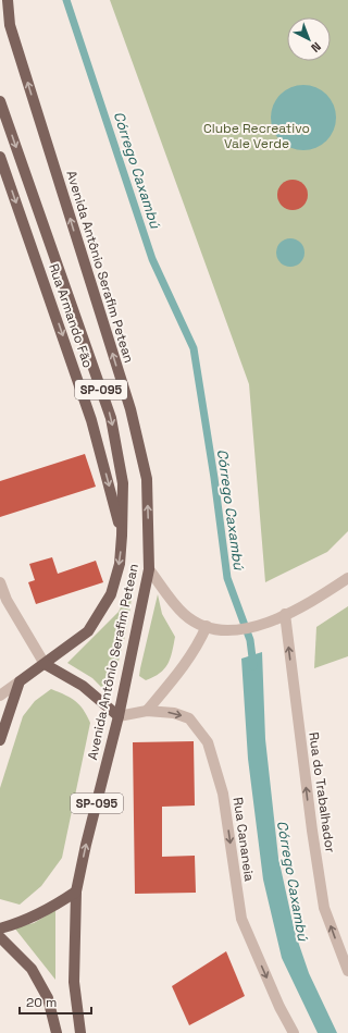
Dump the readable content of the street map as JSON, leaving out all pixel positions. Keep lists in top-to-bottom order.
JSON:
{
  "streets": {
    "main road": ["Avenida Antônio Serafim Petean", "Rua Armando Fão", "SP-095"],
    "street": ["Rua do Trabalhador", "Rua Cananeia"]
  },
  "crossings": [
    ["Avenida Antônio Serafim Petean", "Rua Armando Fão"],
    ["Avenida Antônio Serafim Petean", "SP-095"],
    ["Avenida Antônio Serafim Petean", "Rua Cananeia"]
  ],
  "one_way": ["Rua Armando Fão", "Rua do Trabalhador", "Rua Cananeia"],
  "water": ["Córrego Caxambú"],
  "parks": ["Clube Recreativo Vale Verde"],
  "scale_bar": "20 m",
  "north": "bottom right"
}
